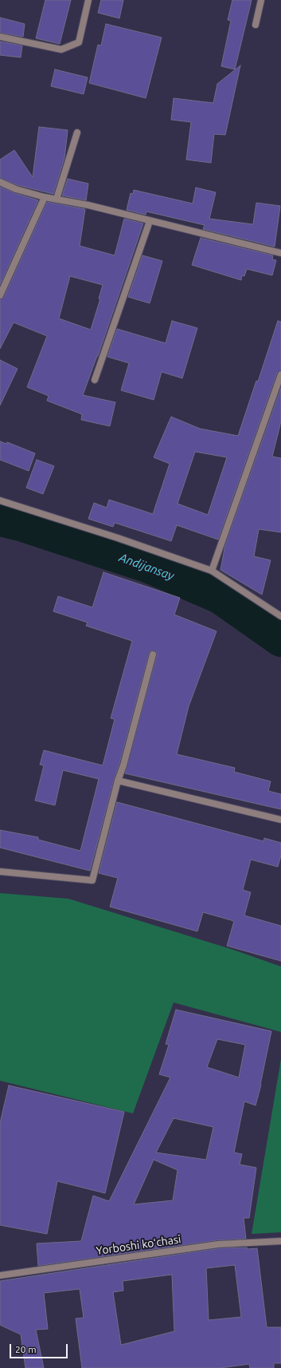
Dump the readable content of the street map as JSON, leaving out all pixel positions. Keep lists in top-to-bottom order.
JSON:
{
  "streets": {
    "street": ["Yorboshi koʻchasi"]
  },
  "water": ["Andijansay"],
  "scale_bar": "20 m"
}
